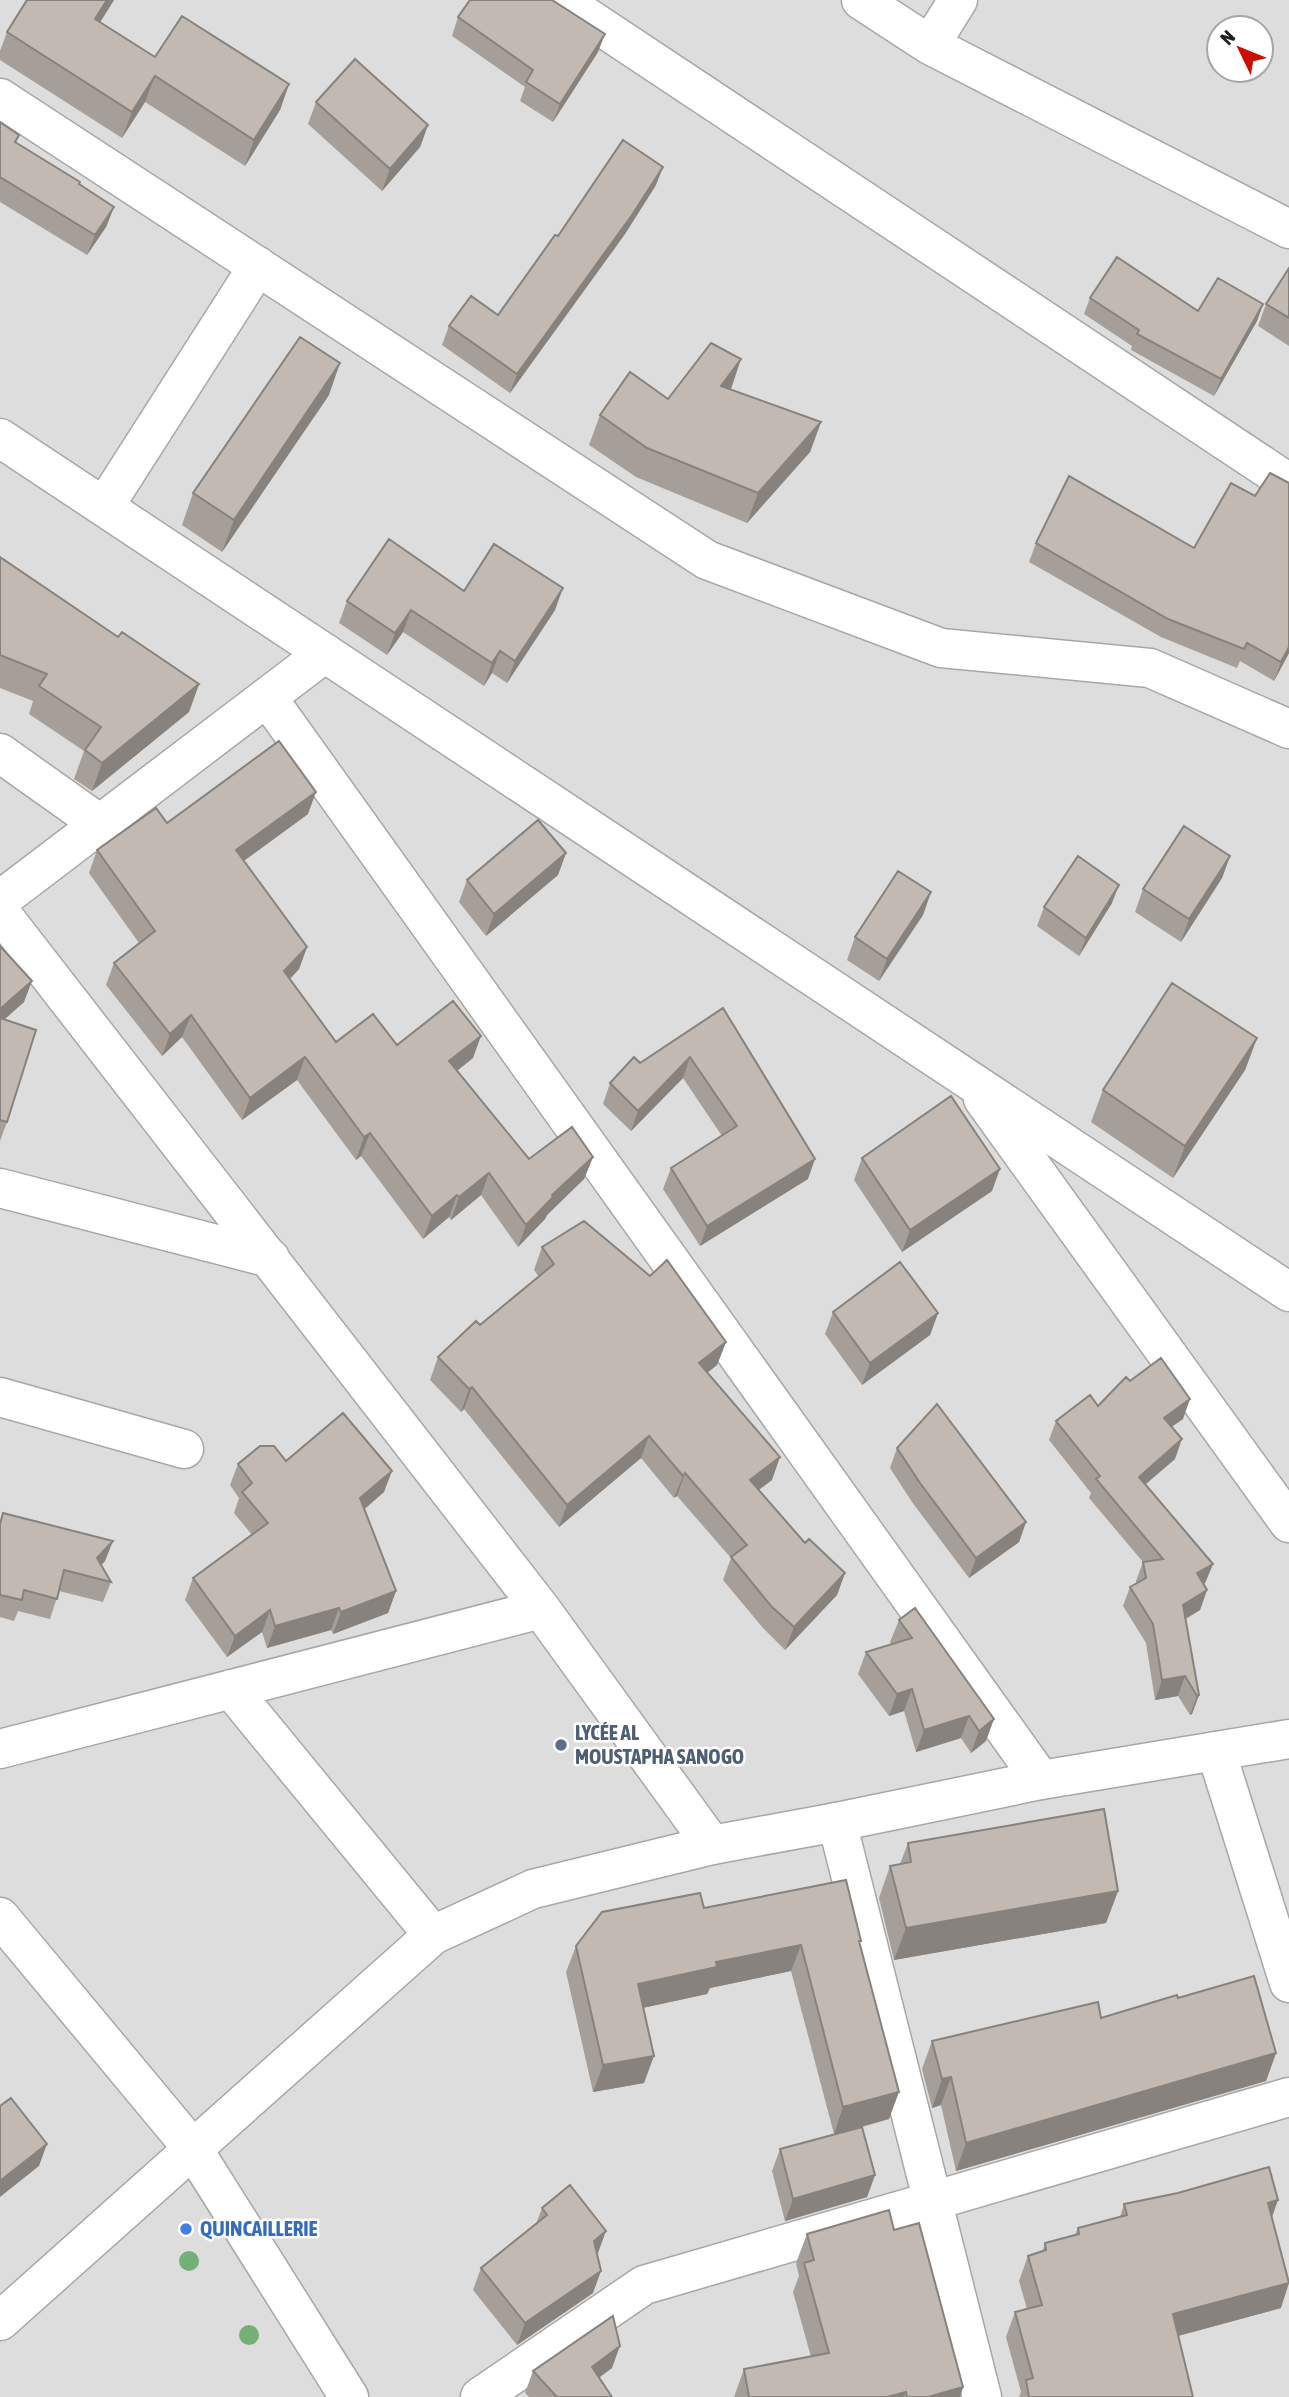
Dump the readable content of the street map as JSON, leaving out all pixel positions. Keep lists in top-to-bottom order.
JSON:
{
  "places": ["LYCÉE AL MOUSTAPHA SANOGO", "QUINCAILLERIE"],
  "north": "top left"
}
